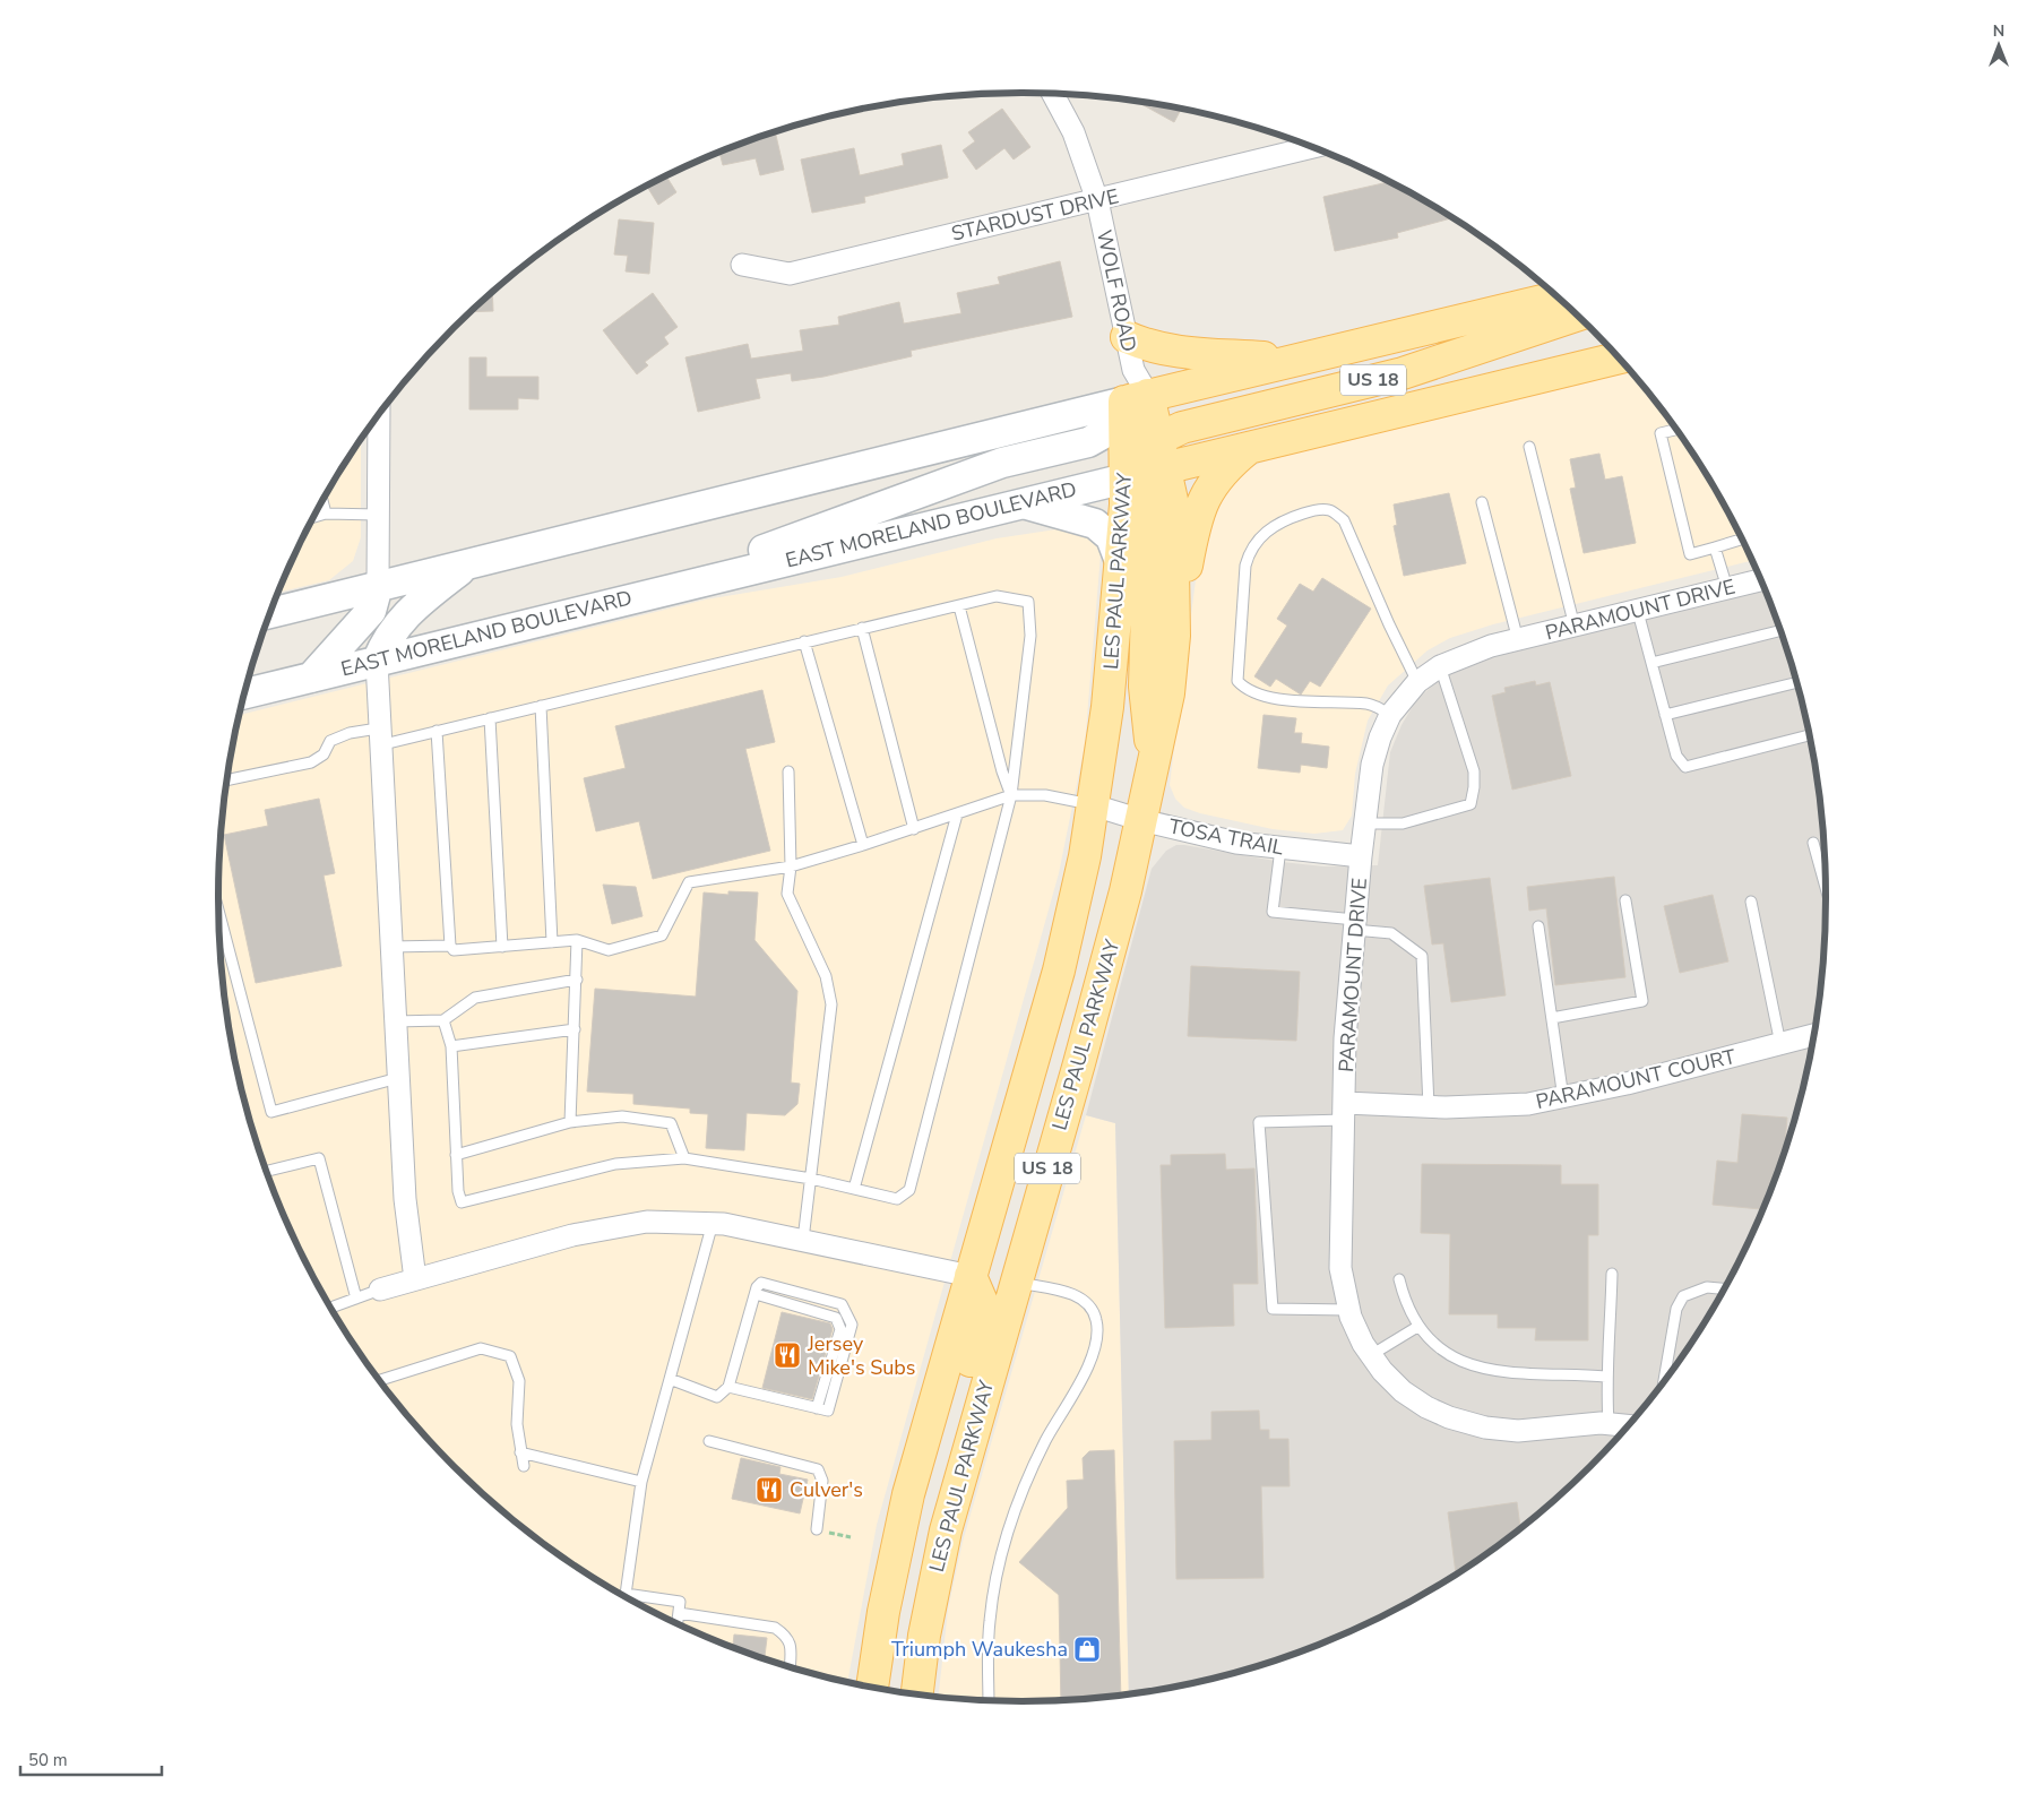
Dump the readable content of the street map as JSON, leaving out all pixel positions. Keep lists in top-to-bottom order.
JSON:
{
  "streets": {
    "main road": ["US 18", "EAST MORELAND BOULEVARD", "LES PAUL PARKWAY"],
    "street": [
      "STARDUST DRIVE",
      "WOLF ROAD",
      "PARAMOUNT DRIVE",
      "TOSA TRAIL",
      "PARAMOUNT COURT"
    ]
  },
  "crossings": [
    ["STARDUST DRIVE", "WOLF ROAD"],
    ["WOLF ROAD", "LES PAUL PARKWAY"],
    ["US 18", "EAST MORELAND BOULEVARD"],
    ["US 18", "LES PAUL PARKWAY"],
    ["EAST MORELAND BOULEVARD", "LES PAUL PARKWAY"],
    ["LES PAUL PARKWAY", "TOSA TRAIL"],
    ["PARAMOUNT DRIVE", "TOSA TRAIL"],
    ["PARAMOUNT DRIVE", "PARAMOUNT COURT"]
  ],
  "places": {
    "restaurant": ["Jersey Mike's Subs", "Culver's"],
    "shop": ["Triumph Waukesha"]
  },
  "scale_bar": "50 m",
  "north": "top"
}
